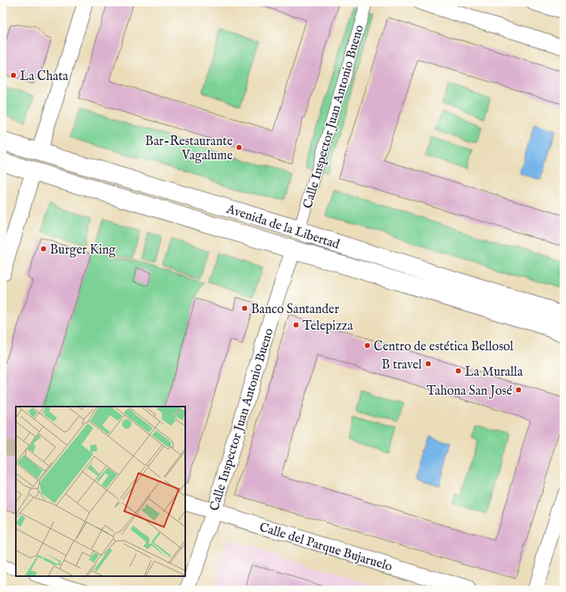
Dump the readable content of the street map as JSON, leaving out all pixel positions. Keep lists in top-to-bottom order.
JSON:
{
  "streets": {
    "street": ["Calle Inspector Juan Antonio Bueno", "Avenida de la Libertad", "Calle del Parque Bujaruelo"]
  },
  "crossings": [
    ["Calle Inspector Juan Antonio Bueno", "Avenida de la Libertad"],
    ["Calle Inspector Juan Antonio Bueno", "Calle del Parque Bujaruelo"]
  ],
  "places": [
    "La Chata",
    "Bar-Restaurante Vagalume",
    "Burger King",
    "Banco Santander",
    "Telepizza",
    "Centro de estética Bellosol",
    "B travel",
    "La Muralla",
    "Tahona San José"
  ]
}
